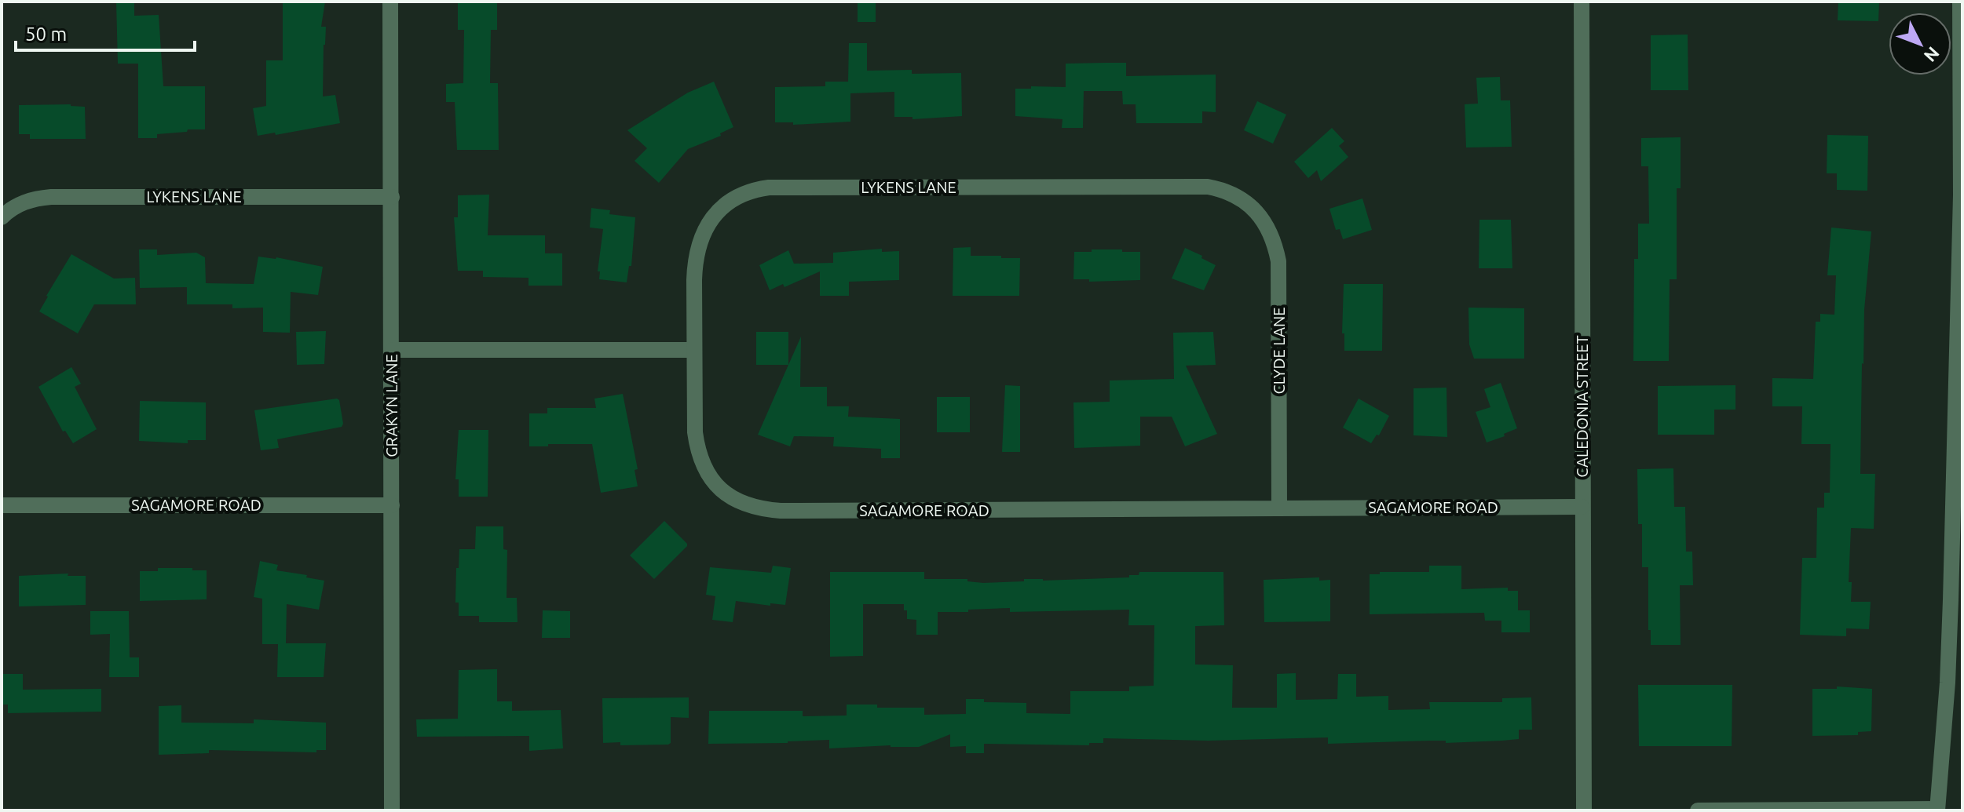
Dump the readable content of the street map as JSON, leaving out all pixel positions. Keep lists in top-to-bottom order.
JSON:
{
  "streets": {
    "street": [
      "LYKENS LANE",
      "CLYDE LANE",
      "GRAKYN LANE",
      "CALEDONIA STREET",
      "SAGAMORE ROAD"
    ]
  },
  "crossings": [
    ["LYKENS LANE", "CLYDE LANE"],
    ["LYKENS LANE", "GRAKYN LANE"],
    ["LYKENS LANE", "SAGAMORE ROAD"],
    ["CLYDE LANE", "SAGAMORE ROAD"],
    ["GRAKYN LANE", "SAGAMORE ROAD"],
    ["CALEDONIA STREET", "SAGAMORE ROAD"]
  ],
  "scale_bar": "50 m",
  "north": "bottom right"
}
